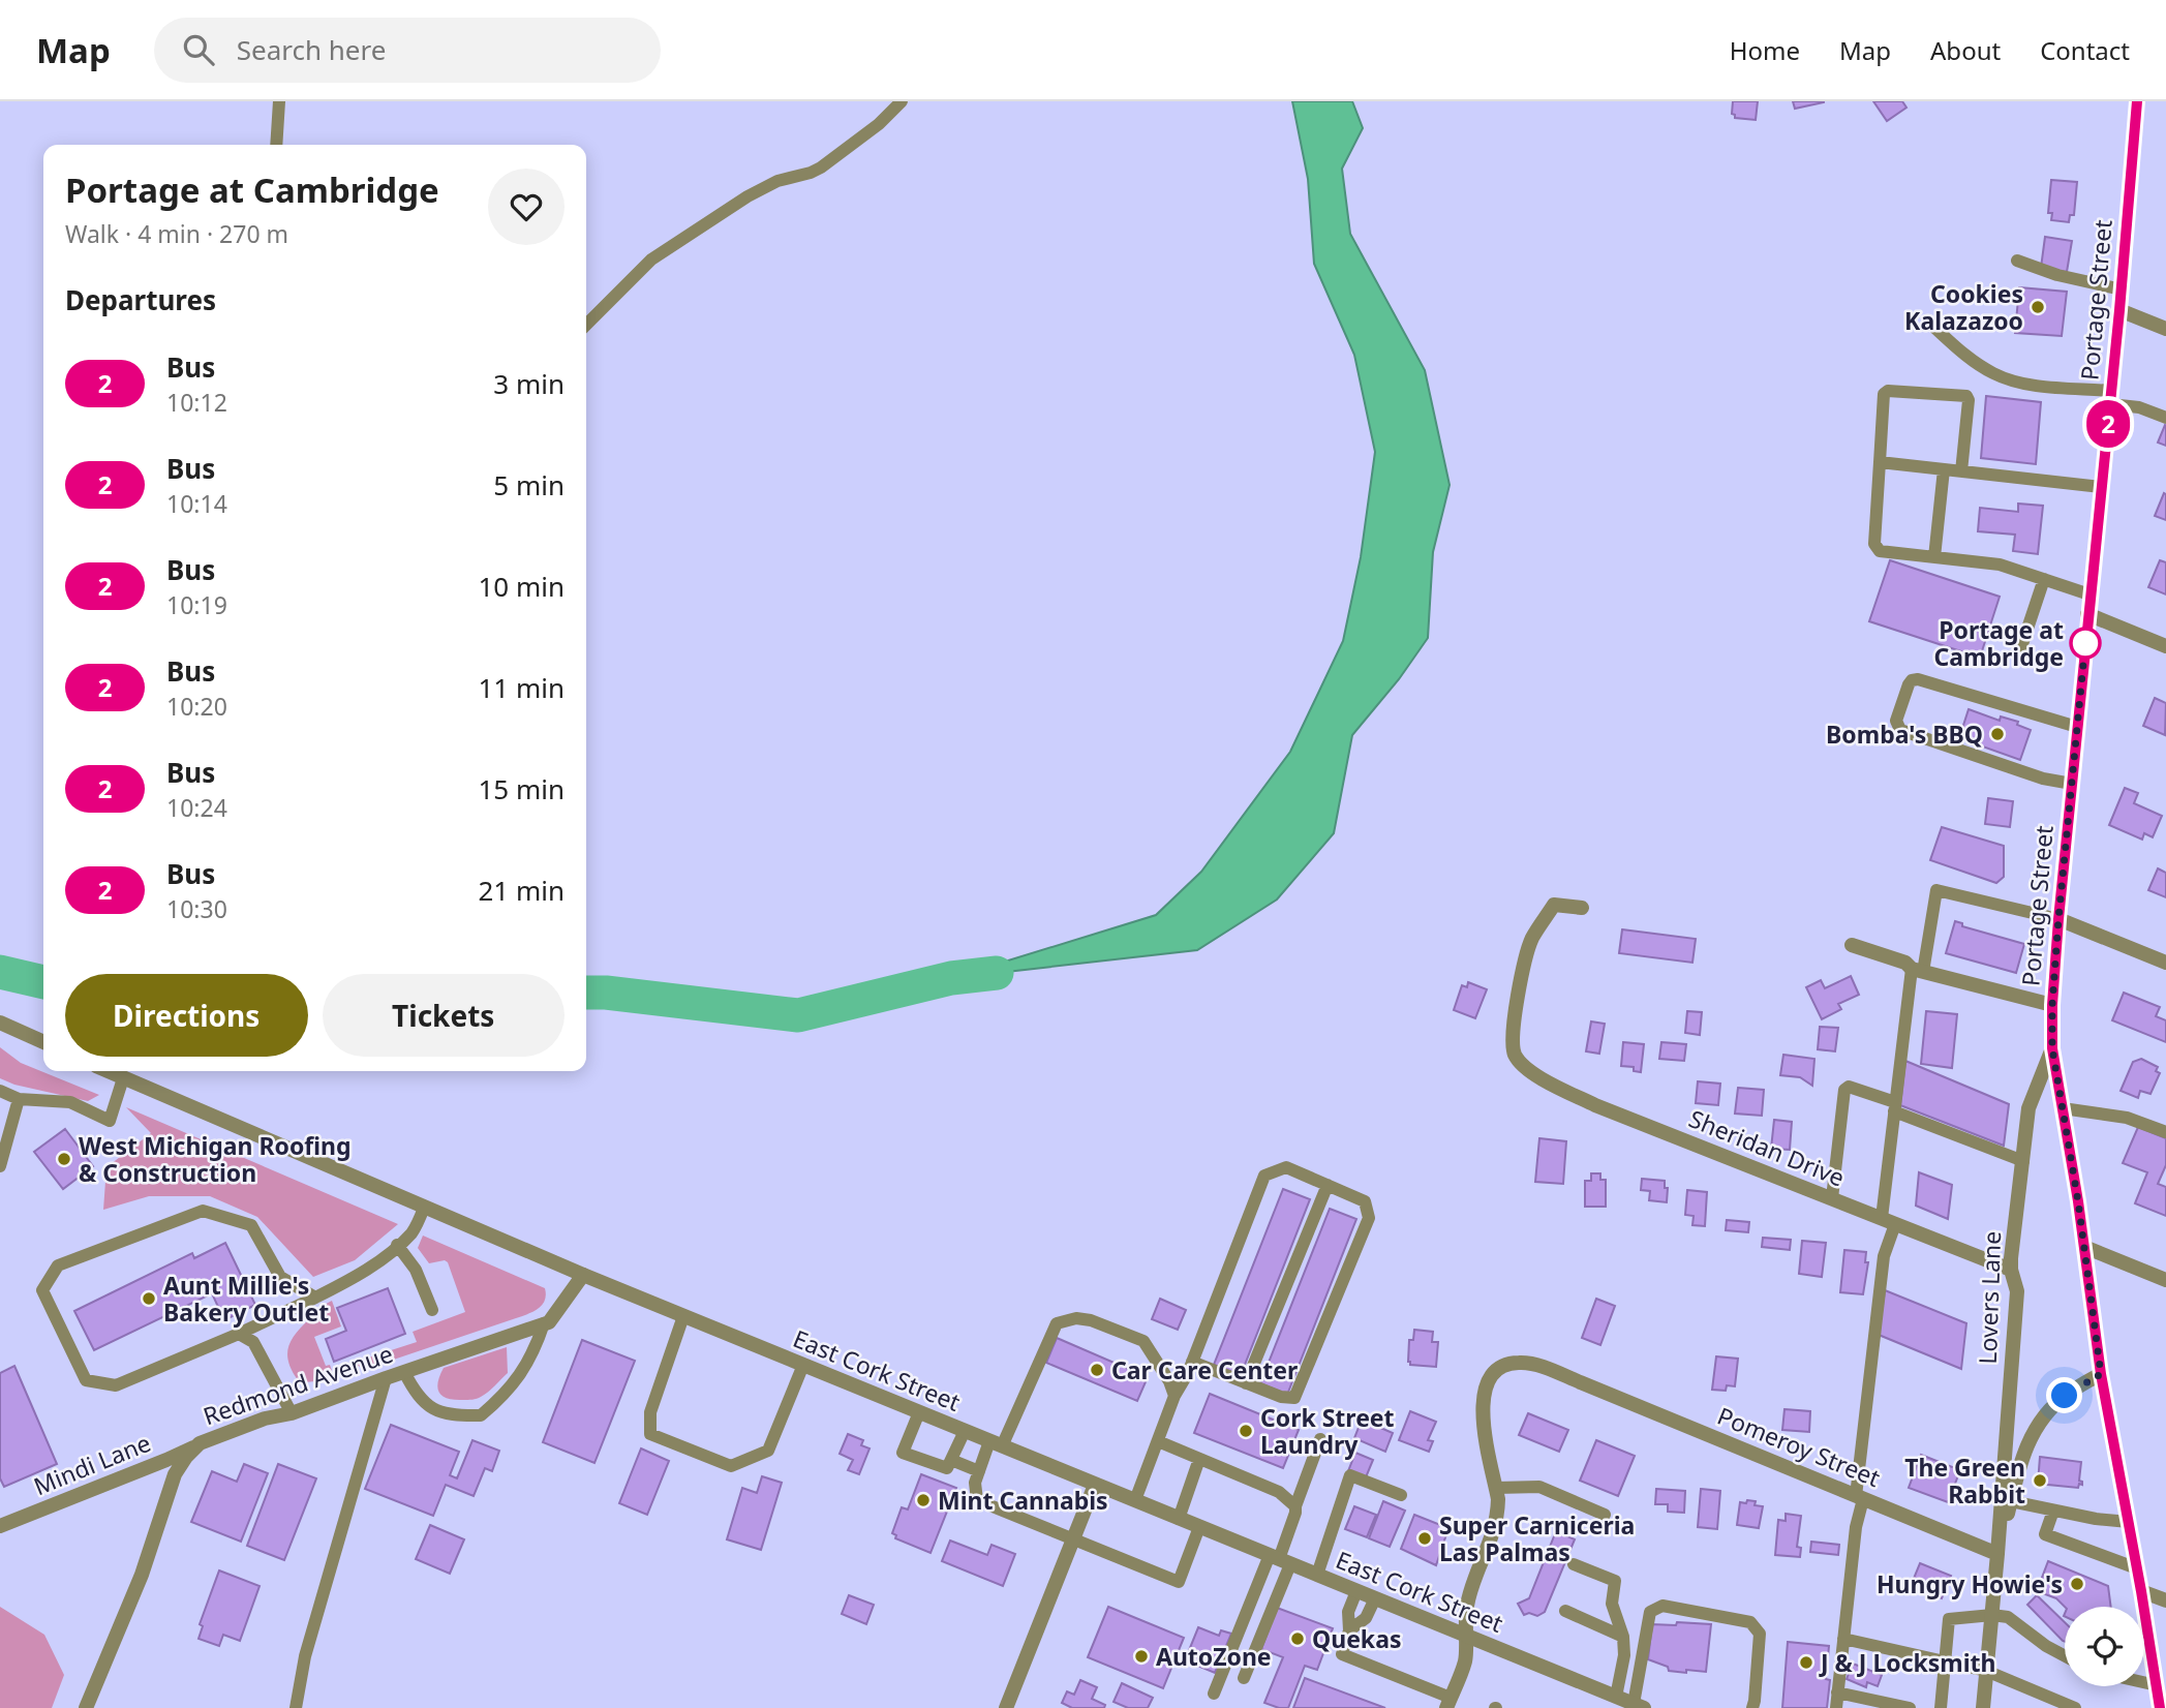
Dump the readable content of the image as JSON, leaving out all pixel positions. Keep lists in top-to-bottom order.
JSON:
{
  "streets": {
    "main road": ["Portage Street"],
    "street": [
      "Sheridan Drive",
      "Lovers Lane",
      "East Cork Street",
      "Redmond Avenue",
      "Pomeroy Street",
      "Mindi Lane"
    ]
  },
  "crossings": [
    ["Portage Street", "Lovers Lane"],
    ["Sheridan Drive", "Lovers Lane"],
    ["Lovers Lane", "Pomeroy Street"],
    ["East Cork Street", "Redmond Avenue"],
    ["East Cork Street", "Pomeroy Street"],
    ["Redmond Avenue", "Mindi Lane"]
  ],
  "places": [
    "Cookies Kalazazoo",
    "Portage at Cambridge",
    "Bomba's BBQ",
    "West Michigan Roofing & Construction",
    "Aunt Millie's Bakery Outlet",
    "Car Care Center",
    "Cork Street Laundry",
    "The Green Rabbit",
    "Mint Cannabis",
    "Super Carniceria Las Palmas",
    "Hungry Howie's",
    "Quekas",
    "AutoZone",
    "J & J Locksmith"
  ],
  "lines": ["bus line 2"],
  "page": {
    "header": "Map",
    "search": "Search here",
    "nav": [
      "Home",
      "Map",
      "About",
      "Contact"
    ],
    "on_map": "2",
    "heading": [
      ["Portage at Cambridge", "Walk · 4 min · 270 m"],
      "Departures"
    ],
    "list": [
      {
        "mark": "2",
        "name": "Bus",
        "note": "10:12",
        "value": "3 min"
      },
      {
        "mark": "2",
        "name": "Bus",
        "note": "10:14",
        "value": "5 min"
      },
      {
        "mark": "2",
        "name": "Bus",
        "note": "10:19",
        "value": "10 min"
      },
      {
        "mark": "2",
        "name": "Bus",
        "note": "10:20",
        "value": "11 min"
      },
      {
        "mark": "2",
        "name": "Bus",
        "note": "10:24",
        "value": "15 min"
      },
      {
        "mark": "2",
        "name": "Bus",
        "note": "10:30",
        "value": "21 min"
      }
    ],
    "buttons": ["Directions", "Tickets"]
  }
}
